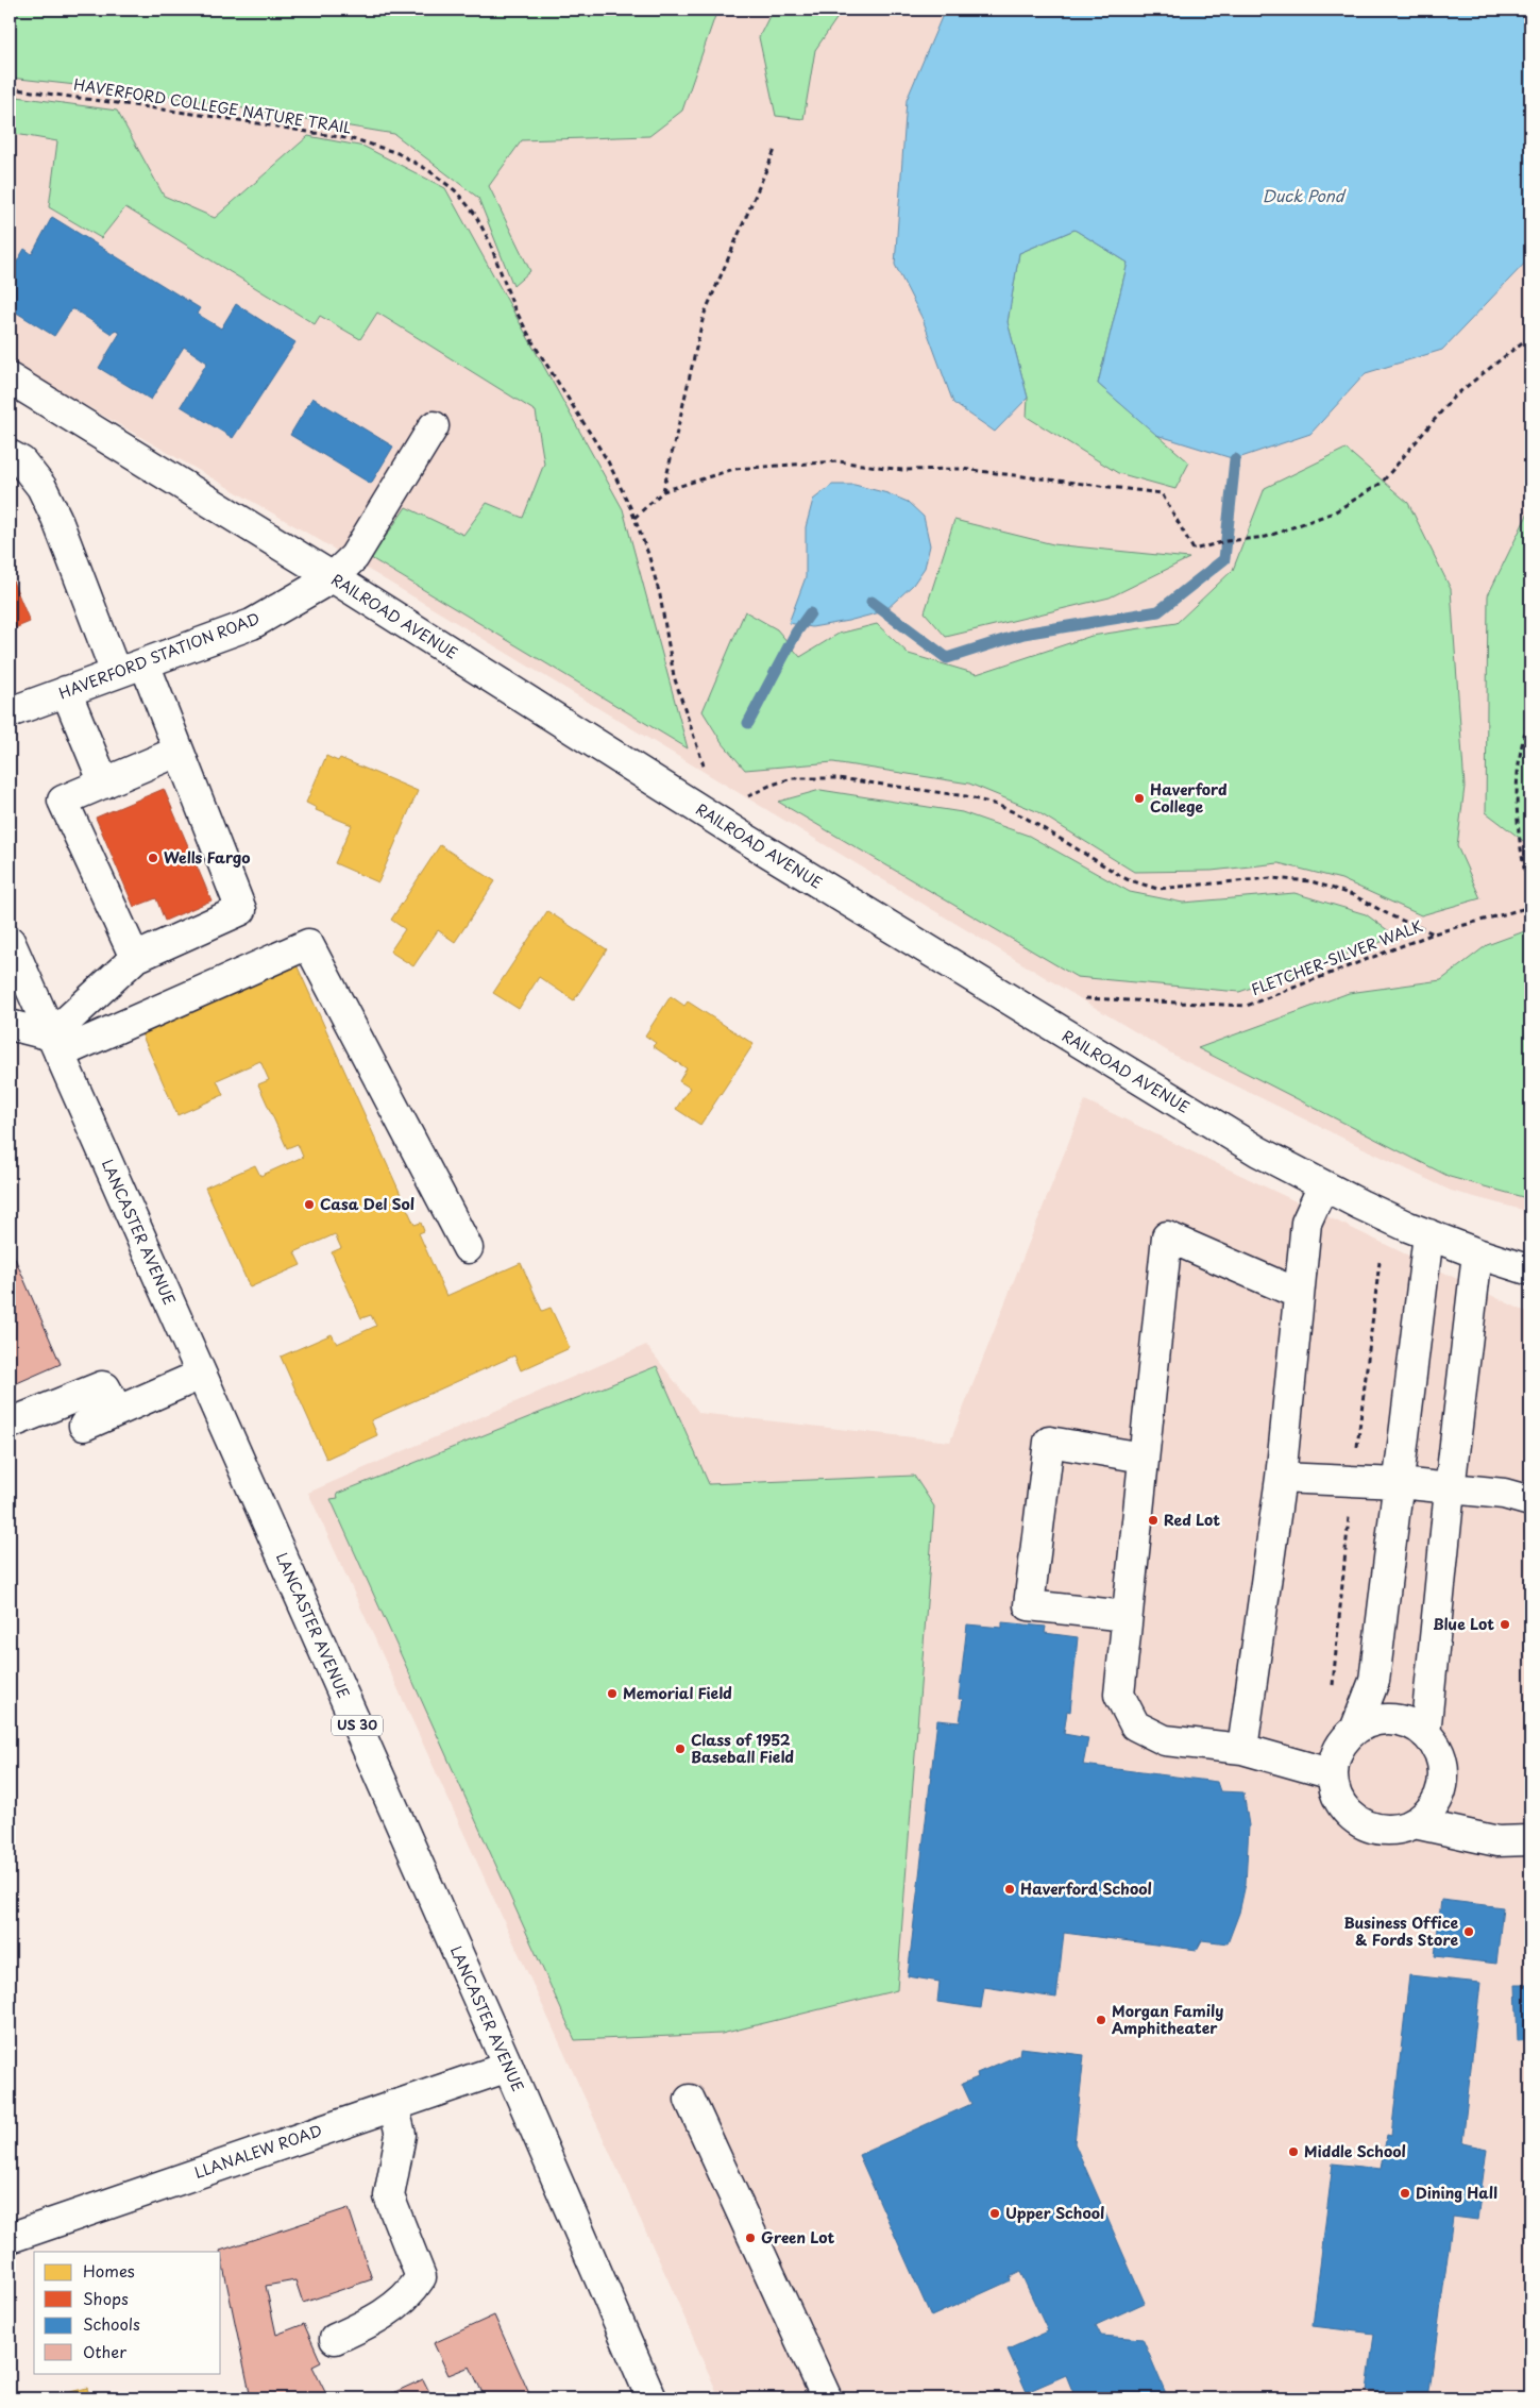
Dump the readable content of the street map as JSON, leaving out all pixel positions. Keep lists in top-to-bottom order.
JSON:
{
  "streets": {
    "main road": [
      "RAILROAD AVENUE",
      "HAVERFORD STATION ROAD",
      "LANCASTER AVENUE",
      "US 30",
      "LLANALEW ROAD"
    ],
    "path": ["HAVERFORD COLLEGE NATURE TRAIL", "FLETCHER-SILVER WALK"]
  },
  "crossings": [
    ["RAILROAD AVENUE", "HAVERFORD STATION ROAD"],
    ["LANCASTER AVENUE", "LLANALEW ROAD"]
  ],
  "water": ["Duck Pond"],
  "places": [
    "Haverford College",
    "Wells Fargo",
    "Casa Del Sol",
    "Red Lot",
    "Blue Lot",
    "Memorial Field",
    "Class of 1952 Baseball Field",
    "Haverford School",
    "Business Office & Fords Store",
    "Morgan Family Amphitheater",
    "Middle School",
    "Dining Hall",
    "Upper School",
    "Green Lot"
  ],
  "legend": [
    "Homes",
    "Shops",
    "Schools",
    "Other"
  ]
}
